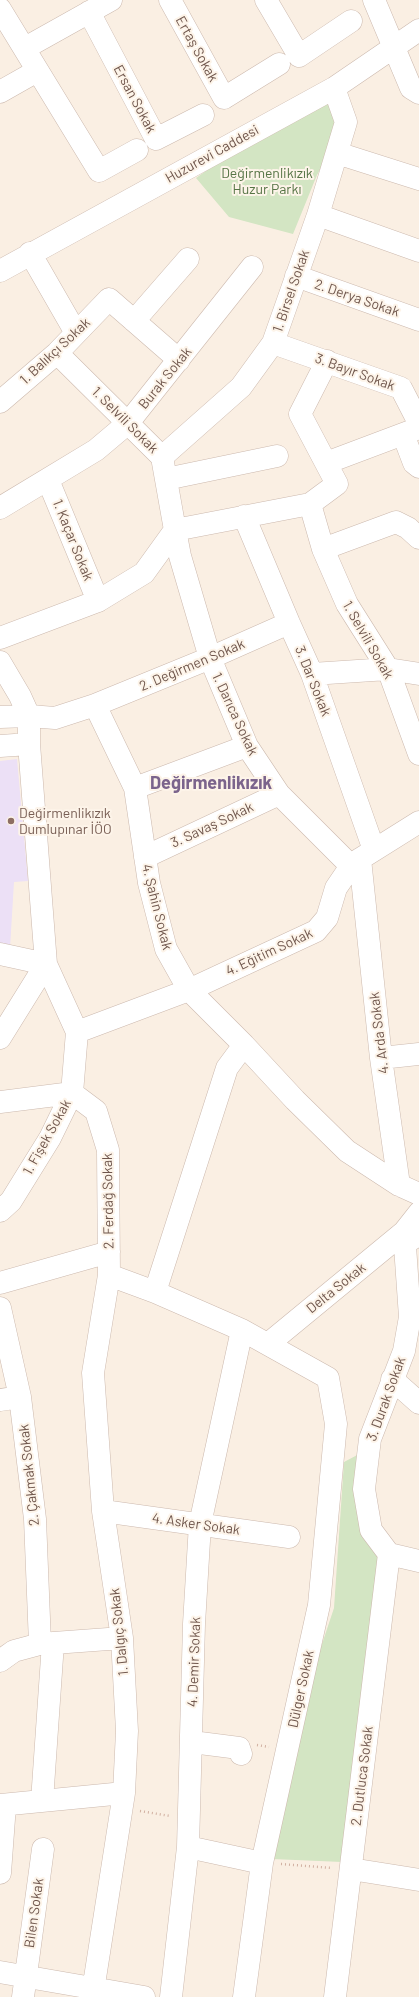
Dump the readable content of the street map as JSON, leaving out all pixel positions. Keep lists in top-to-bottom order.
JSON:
{
  "streets": {
    "street": [
      "Ertaş Sokak",
      "Ersan Sokak",
      "Huzurevi Caddesi",
      "1. Birsel Sokak",
      "2. Derya Sokak",
      "1. Balıkçı Sokak",
      "3. Bayır Sokak",
      "Burak Sokak",
      "1. Selvili Sokak",
      "1. Kaçar Sokak",
      "2. Değirmen Sokak",
      "3. Dar Sokak",
      "1. Darıca Sokak",
      "3. Savaş Sokak",
      "4. Şahin Sokak",
      "4. Eğitim Sokak",
      "4. Arda Sokak",
      "1. Fişek Sokak",
      "2. Ferdağ Sokak",
      "Delta Sokak",
      "3. Durak Sokak",
      "2. Çakmak Sokak",
      "4. Asker Sokak",
      "1. Dalgıç Sokak",
      "4. Demir Sokak",
      "Dülger Sokak",
      "2. Dutluca Sokak",
      "Bilen Sokak"
    ]
  },
  "crossings": [
    ["Huzurevi Caddesi", "1. Birsel Sokak"],
    ["1. Birsel Sokak", "2. Derya Sokak"],
    ["1. Birsel Sokak", "3. Bayır Sokak"],
    ["1. Birsel Sokak", "1. Selvili Sokak"],
    ["1. Balıkçı Sokak", "1. Selvili Sokak"],
    ["Burak Sokak", "1. Selvili Sokak"],
    ["Burak Sokak", "1. Kaçar Sokak"],
    ["1. Selvili Sokak", "1. Darıca Sokak"],
    ["2. Değirmen Sokak", "3. Dar Sokak"],
    ["2. Değirmen Sokak", "1. Darıca Sokak"],
    ["2. Değirmen Sokak", "4. Şahin Sokak"],
    ["3. Dar Sokak", "1. Darıca Sokak"],
    ["3. Dar Sokak", "4. Eğitim Sokak"],
    ["3. Dar Sokak", "4. Arda Sokak"],
    ["1. Darıca Sokak", "3. Savaş Sokak"],
    ["1. Darıca Sokak", "4. Eğitim Sokak"],
    ["1. Darıca Sokak", "4. Arda Sokak"],
    ["3. Savaş Sokak", "4. Şahin Sokak"],
    ["4. Şahin Sokak", "4. Eğitim Sokak"],
    ["4. Şahin Sokak", "4. Arda Sokak"],
    ["4. Eğitim Sokak", "4. Arda Sokak"],
    ["4. Eğitim Sokak", "1. Fişek Sokak"],
    ["1. Fişek Sokak", "2. Ferdağ Sokak"],
    ["2. Ferdağ Sokak", "1. Dalgıç Sokak"],
    ["Delta Sokak", "3. Durak Sokak"],
    ["Delta Sokak", "Dülger Sokak"],
    ["3. Durak Sokak", "2. Dutluca Sokak"],
    ["4. Asker Sokak", "1. Dalgıç Sokak"],
    ["4. Asker Sokak", "4. Demir Sokak"]
  ],
  "districts": ["Değirmenlikızık"],
  "parks": ["Değirmenlikızık Huzur Parkı"],
  "places": ["Değirmenlikızık Dumlupınar İÖO"]
}
